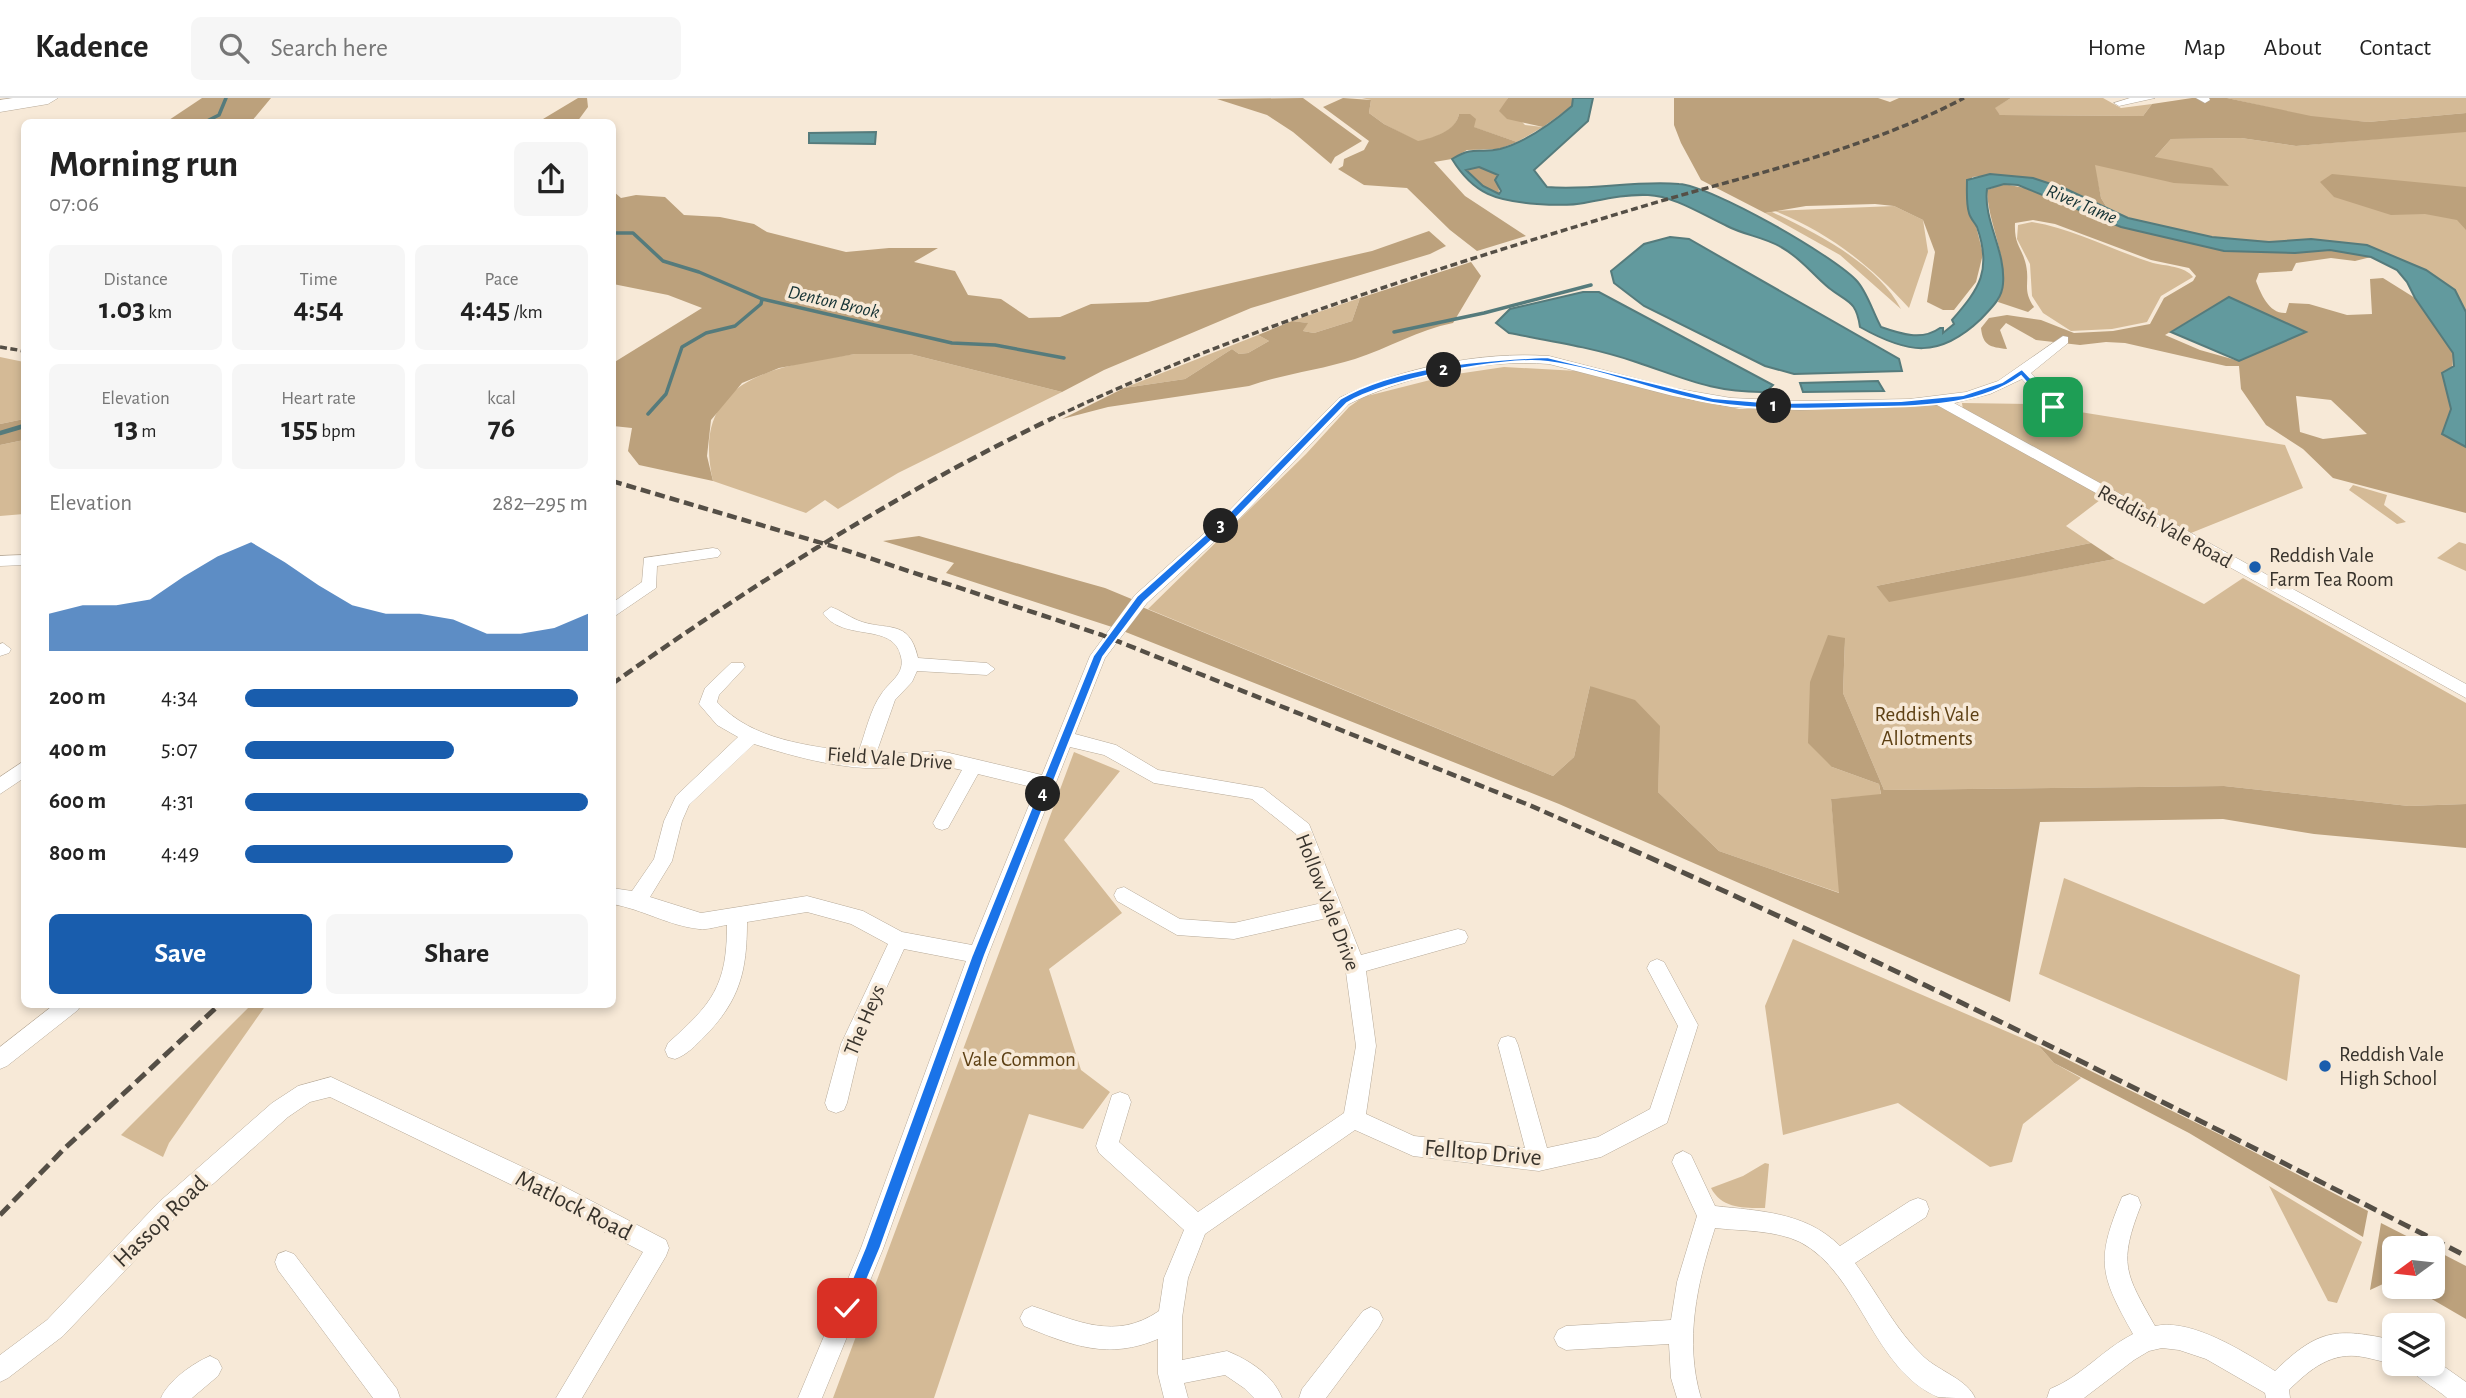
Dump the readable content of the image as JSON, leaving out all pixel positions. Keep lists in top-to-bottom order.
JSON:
{
  "streets": {
    "street": [
      "Reddish Vale Road",
      "Field Vale Drive",
      "Hollow Vale Drive",
      "The Heys",
      "Felltop Drive",
      "Matlock Road",
      "Hassop Road"
    ]
  },
  "crossings": [
    ["Hollow Vale Drive", "Felltop Drive"],
    ["Matlock Road", "Hassop Road"]
  ],
  "water": ["River Tame", "Denton Brook"],
  "parks": ["Reddish Vale Allotments", "Vale Common"],
  "places": ["Reddish Vale Farm Tea Room", "Reddish Vale High School"],
  "north": "left",
  "page": {
    "header": "Kadence",
    "search": "Search here",
    "nav": [
      "Home",
      "Map",
      "About",
      "Contact"
    ],
    "heading": ["Morning run", "07:06"],
    "stats": [
      ["Distance", "1.03 km"],
      ["Time", "4:54"],
      ["Pace", "4:45 /km"],
      ["Elevation", "13 m"],
      ["Heart rate", "155 bpm"],
      ["kcal", "76"]
    ],
    "pins": [
      "2",
      "1",
      "3",
      "4"
    ],
    "chart": ["Elevation", "282–295 m"],
    "list": [
      {
        "name": "200 m",
        "note": "4:34"
      },
      {
        "name": "400 m",
        "note": "5:07"
      },
      {
        "name": "600 m",
        "note": "4:31"
      },
      {
        "name": "800 m",
        "note": "4:49"
      }
    ],
    "buttons": ["Save", "Share"]
  }
}
